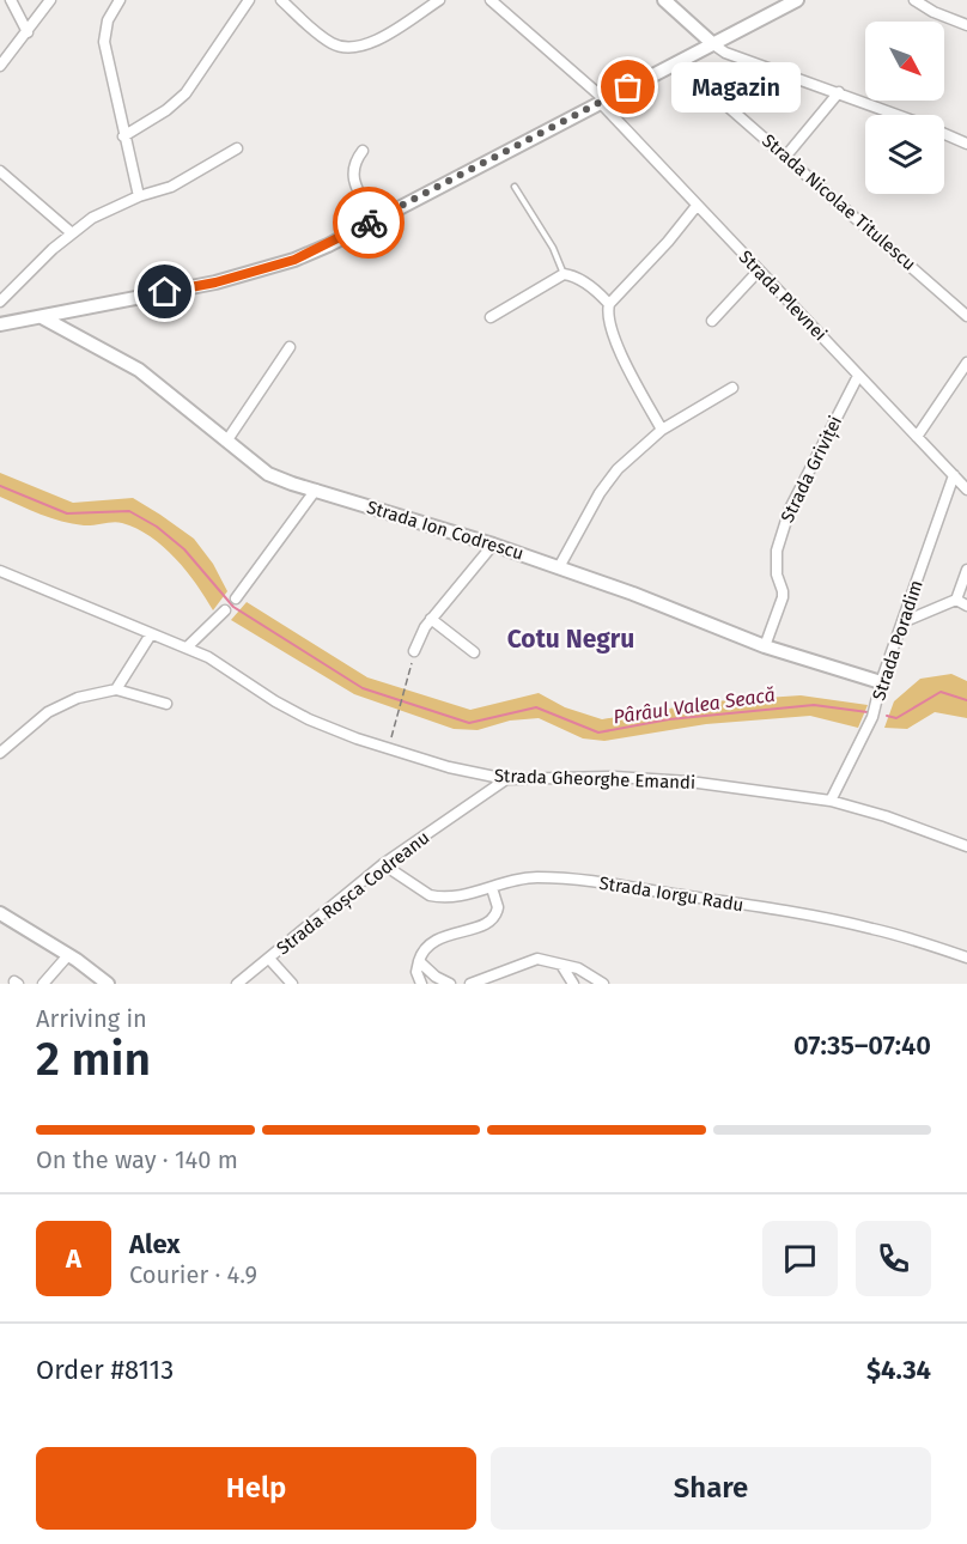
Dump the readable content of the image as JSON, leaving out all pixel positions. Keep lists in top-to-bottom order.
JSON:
{
  "streets": {
    "main road": ["Strada Ion Codrescu"],
    "street": [
      "Strada Nicolae Titulescu",
      "Strada Plevnei",
      "Strada Griviței",
      "Strada Poradim",
      "Strada Gheorghe Emandi",
      "Strada Roșca Codreanu",
      "Strada Iorgu Radu"
    ]
  },
  "crossings": [
    ["Strada Plevnei", "Strada Griviței"],
    ["Strada Plevnei", "Strada Poradim"],
    ["Strada Griviței", "Strada Ion Codrescu"],
    ["Strada Ion Codrescu", "Strada Poradim"],
    ["Strada Poradim", "Strada Gheorghe Emandi"],
    ["Strada Gheorghe Emandi", "Strada Roșca Codreanu"],
    ["Strada Roșca Codreanu", "Strada Iorgu Radu"]
  ],
  "districts": ["Cotu Negru"],
  "water": ["Pârâul Valea Seacă"],
  "places": ["Magazin"],
  "north": "bottom right",
  "page": {
    "bubble": "Magazin",
    "heading": ["2 min", "Arriving in", "07:35–07:40"],
    "panel": [
      "Alex",
      "Courier · 4.9",
      "Order #8113",
      "$4.34"
    ],
    "bar": "On the way · 140 m",
    "round": "A",
    "buttons": ["Help", "Share"]
  }
}
